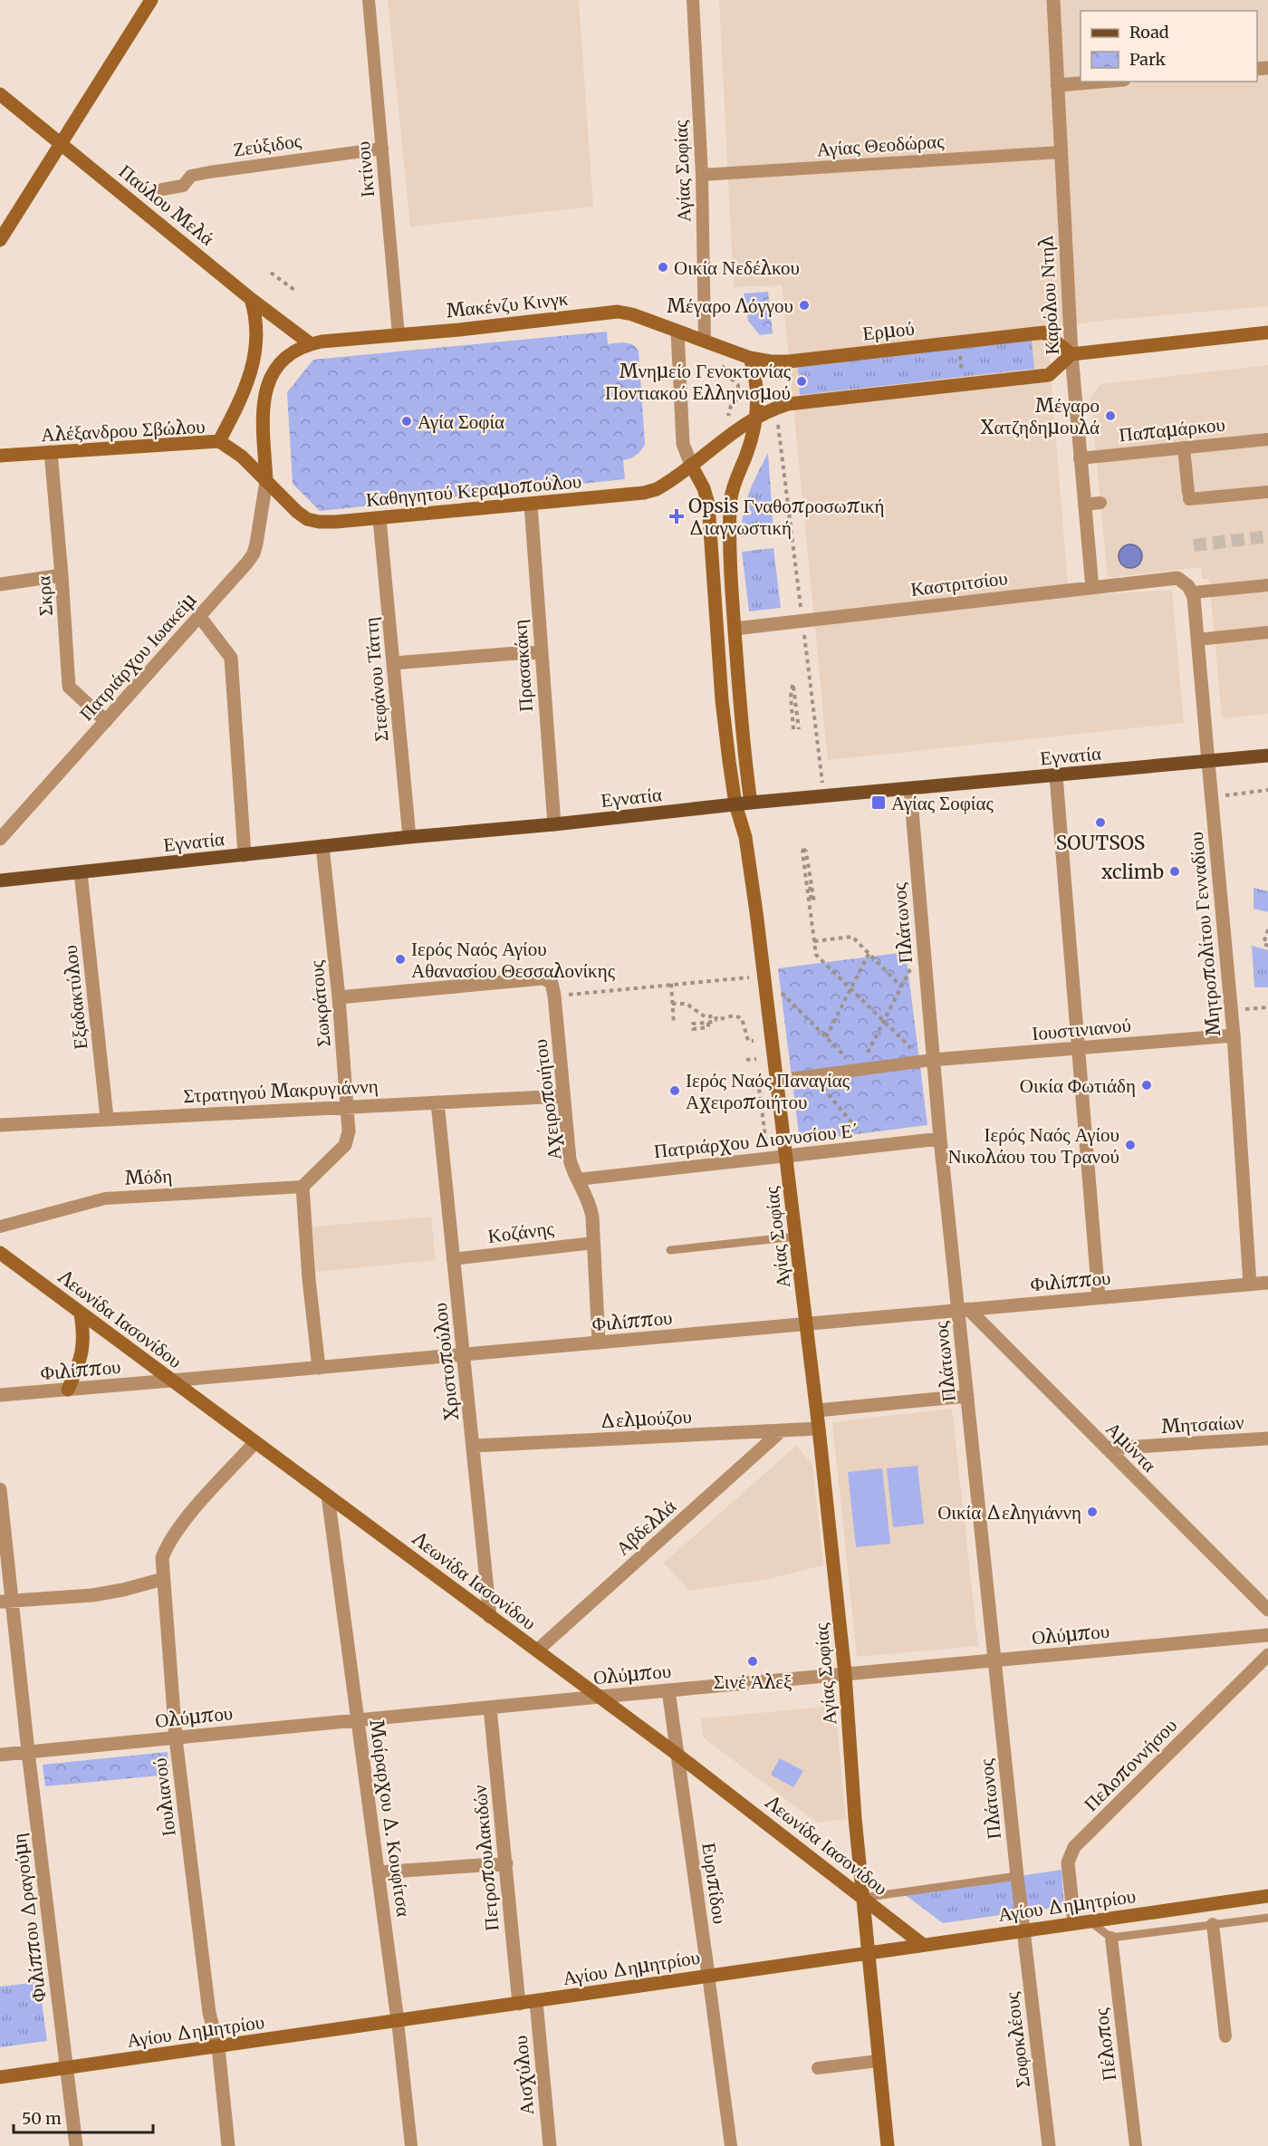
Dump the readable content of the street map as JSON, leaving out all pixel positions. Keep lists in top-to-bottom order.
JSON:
{
  "streets": {
    "main road": [
      "Αγίας Σοφίας",
      "Παύλου Μελά",
      "Μακένζυ Κινγκ",
      "Ερμού",
      "Αλέξανδρου Σβώλου",
      "Καθηγητού Κεραμοπούλου",
      "Εγνατία",
      "Λεωνίδα Ιασονίδου",
      "Αγίου Δημητρίου"
    ],
    "street": [
      "Ζεύξιδος",
      "Αγίας Θεοδώρας",
      "Ικτίνου",
      "Καρόλου Ντηλ",
      "Παπαμάρκου",
      "Καστριτσίου",
      "Σκρα",
      "Πατριάρχου Ιωακείμ",
      "Πρασακάκη",
      "Στεφάνου Τάττη",
      "Πλάτωνος",
      "Μητροπολίτου Γενναδίου",
      "Εξαδακτύλου",
      "Σωκράτους",
      "Ιουστινιανού",
      "Στρατηγού Μακρυγιάννη",
      "Αχειροποιήτου",
      "Πατριάρχου Διονυσίου Ε΄",
      "Μόδη",
      "Κοζάνης",
      "Φιλίππου",
      "Χριστοπούλου",
      "Δελμούζου",
      "Μητσαίων",
      "Αμύντα",
      "Αβδελλά",
      "Ολύμπου",
      "Πελοποννήσου",
      "Ιουλιανού",
      "Μοίραρχου Δ. Κουφίτσα",
      "Πετροπουλακιδών",
      "Ευριπίδου",
      "Φιλίππου Δραγούμη",
      "Σοφοκλέους",
      "Πέλοπος",
      "Αισχύλου"
    ]
  },
  "crossings": [
    ["Ζεύξιδος", "Ικτίνου"],
    ["Αγίας Θεοδώρας", "Αγίας Σοφίας"],
    ["Αγίας Θεοδώρας", "Καρόλου Ντηλ"],
    ["Ικτίνου", "Μακένζυ Κινγκ"],
    ["Αγίας Σοφίας", "Μακένζυ Κινγκ"],
    ["Αγίας Σοφίας", "Ερμού"],
    ["Αγίας Σοφίας", "Καθηγητού Κεραμοπούλου"],
    ["Αγίας Σοφίας", "Εγνατία"],
    ["Αγίας Σοφίας", "Πατριάρχου Διονυσίου Ε΄"],
    ["Αγίας Σοφίας", "Φιλίππου"],
    ["Αγίας Σοφίας", "Λεωνίδα Ιασονίδου"],
    ["Αγίας Σοφίας", "Δελμούζου"],
    ["Αγίας Σοφίας", "Ολύμπου"],
    ["Αγίας Σοφίας", "Αγίου Δημητρίου"],
    ["Παύλου Μελά", "Μακένζυ Κινγκ"],
    ["Καρόλου Ντηλ", "Ερμού"],
    ["Καρόλου Ντηλ", "Παπαμάρκου"],
    ["Καρόλου Ντηλ", "Καστριτσίου"],
    ["Μακένζυ Κινγκ", "Ερμού"],
    ["Αλέξανδρου Σβώλου", "Καθηγητού Κεραμοπούλου"],
    ["Αλέξανδρου Σβώλου", "Σκρα"],
    ["Αλέξανδρου Σβώλου", "Πατριάρχου Ιωακείμ"],
    ["Καθηγητού Κεραμοπούλου", "Πατριάρχου Ιωακείμ"],
    ["Καθηγητού Κεραμοπούλου", "Πρασακάκη"],
    ["Καθηγητού Κεραμοπούλου", "Στεφάνου Τάττη"],
    ["Καστριτσίου", "Μητροπολίτου Γενναδίου"],
    ["Σκρα", "Πατριάρχου Ιωακείμ"],
    ["Πρασακάκη", "Εγνατία"],
    ["Στεφάνου Τάττη", "Εγνατία"],
    ["Εγνατία", "Πλάτωνος"],
    ["Εγνατία", "Μητροπολίτου Γενναδίου"],
    ["Εγνατία", "Εξαδακτύλου"],
    ["Εγνατία", "Σωκράτους"],
    ["Πλάτωνος", "Ιουστινιανού"],
    ["Πλάτωνος", "Πατριάρχου Διονυσίου Ε΄"],
    ["Πλάτωνος", "Φιλίππου"],
    ["Πλάτωνος", "Αμύντα"],
    ["Πλάτωνος", "Ολύμπου"],
    ["Πλάτωνος", "Αγίου Δημητρίου"],
    ["Πλάτωνος", "Σοφοκλέους"],
    ["Μητροπολίτου Γενναδίου", "Ιουστινιανού"],
    ["Μητροπολίτου Γενναδίου", "Φιλίππου"],
    ["Εξαδακτύλου", "Στρατηγού Μακρυγιάννη"],
    ["Σωκράτους", "Στρατηγού Μακρυγιάννη"],
    ["Σωκράτους", "Αχειροποιήτου"],
    ["Σωκράτους", "Μόδη"],
    ["Στρατηγού Μακρυγιάννη", "Αχειροποιήτου"],
    ["Στρατηγού Μακρυγιάννη", "Χριστοπούλου"],
    ["Αχειροποιήτου", "Πατριάρχου Διονυσίου Ε΄"],
    ["Αχειροποιήτου", "Κοζάνης"],
    ["Αχειροποιήτου", "Φιλίππου"],
    ["Κοζάνης", "Χριστοπούλου"],
    ["Φιλίππου", "Λεωνίδα Ιασονίδου"],
    ["Φιλίππου", "Χριστοπούλου"],
    ["Φιλίππου", "Αμύντα"],
    ["Λεωνίδα Ιασονίδου", "Χριστοπούλου"],
    ["Λεωνίδα Ιασονίδου", "Αβδελλά"],
    ["Λεωνίδα Ιασονίδου", "Ολύμπου"],
    ["Λεωνίδα Ιασονίδου", "Ιουλιανού"],
    ["Λεωνίδα Ιασονίδου", "Μοίραρχου Δ. Κουφίτσα"],
    ["Λεωνίδα Ιασονίδου", "Ευριπίδου"],
    ["Λεωνίδα Ιασονίδου", "Αγίου Δημητρίου"],
    ["Χριστοπούλου", "Δελμούζου"],
    ["Δελμούζου", "Αβδελλά"],
    ["Μητσαίων", "Αμύντα"],
    ["Ολύμπου", "Ιουλιανού"],
    ["Ολύμπου", "Μοίραρχου Δ. Κουφίτσα"],
    ["Ολύμπου", "Πετροπουλακιδών"],
    ["Ολύμπου", "Ευριπίδου"],
    ["Ολύμπου", "Φιλίππου Δραγούμη"],
    ["Πελοποννήσου", "Αγίου Δημητρίου"],
    ["Ιουλιανού", "Αγίου Δημητρίου"],
    ["Μοίραρχου Δ. Κουφίτσα", "Αγίου Δημητρίου"],
    ["Πετροπουλακιδών", "Αγίου Δημητρίου"],
    ["Ευριπίδου", "Αγίου Δημητρίου"],
    ["Αγίου Δημητρίου", "Φιλίππου Δραγούμη"],
    ["Αγίου Δημητρίου", "Σοφοκλέους"],
    ["Αγίου Δημητρίου", "Αισχύλου"]
  ],
  "places": {
    "other": [
      "Οικία Νεδέλκου",
      "Μέγαρο Λόγγου",
      "Μνημείο Γενοκτονίας Ποντιακού Ελληνισμού",
      "Μέγαρο Χατζηδημουλά",
      "Αγία Σοφία",
      "SOUTSOS",
      "xclimb",
      "Ιερός Ναός Αγίου Αθανασίου Θεσσαλονίκης",
      "Οικία Φωτιάδη",
      "Ιερός Ναός Παναγίας Αχειροποιήτου",
      "Ιερός Ναός Αγίου Νικολάου του Τρανού",
      "Οικία Δεληγιάννη",
      "Σινέ Άλεξ"
    ],
    "health": ["Opsis Γναθοπροσωπική Διαγνωστική"],
    "transit": ["Αγίας Σοφίας"]
  },
  "legend": ["Road", "Park"],
  "scale_bar": "50 m"
}
